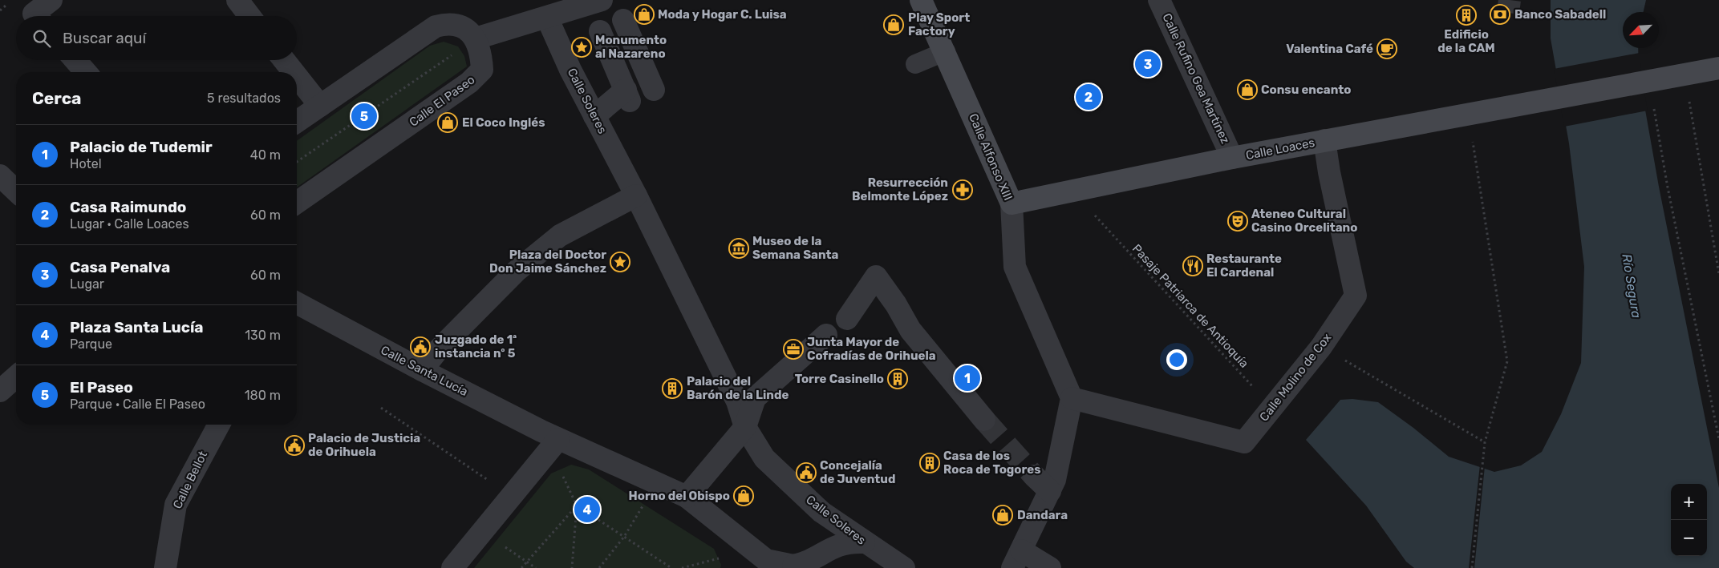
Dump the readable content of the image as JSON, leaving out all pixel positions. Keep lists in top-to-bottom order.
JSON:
{
  "streets": {
    "street": [
      "Calle Rufino Gea Martínez",
      "Calle El Paseo",
      "Calle Soleres",
      "Calle Loaces",
      "Calle Alfonso XIII",
      "Calle Santa Lucía",
      "Calle Molino de Cox",
      "Calle Bellot"
    ],
    "path": ["Pasaje Patriarca de Antioquía"]
  },
  "crossings": [
    ["Calle Rufino Gea Martínez", "Calle Loaces"],
    ["Calle Loaces", "Calle Alfonso XIII"],
    ["Calle Loaces", "Calle Molino de Cox"],
    ["Calle Alfonso XIII", "Calle Molino de Cox"],
    ["Pasaje Patriarca de Antioquía", "Calle Molino de Cox"]
  ],
  "water": ["Río Segura"],
  "places": {
    "shop": [
      "Moda y Hogar C. Luisa",
      "Play Sport Factory",
      "Consu encanto",
      "El Coco Inglés",
      "Horno del Obispo",
      "Dandara"
    ],
    "bank": ["Banco Sabadell"],
    "building": [
      "Edificio de la CAM",
      "Torre Casinello",
      "Palacio del Barón de la Linde",
      "Casa de los Roca de Togores"
    ],
    "place": ["Monumento al Nazareno", "Plaza del Doctor Don Jaime Sánchez"],
    "cafe": ["Valentina Café"],
    "pharmacy": ["Resurrección Belmonte López"],
    "theatre": ["Ateneo Cultural Casino Orcelitano"],
    "museum": ["Museo de la Semana Santa"],
    "restaurant": ["Restaurante El Cardenal"],
    "public building": ["Juzgado de 1ª instancia nº 5", "Palacio de Justicia de Orihuela", "Concejalía de Juventud"],
    "office": ["Junta Mayor de Cofradías de Orihuela"]
  },
  "north": "bottom left",
  "page": {
    "search": "Buscar aquí",
    "pins": [
      "3",
      "2",
      "5",
      "1",
      "4"
    ],
    "heading": ["Cerca", "5 resultados"],
    "list": [
      {
        "mark": "1",
        "name": "Palacio de Tudemir",
        "note": "Hotel",
        "value": "40 m"
      },
      {
        "mark": "2",
        "name": "Casa Raimundo",
        "note": "Lugar · Calle Loaces",
        "value": "60 m"
      },
      {
        "mark": "3",
        "name": "Casa Penalva",
        "note": "Lugar",
        "value": "60 m"
      },
      {
        "mark": "4",
        "name": "Plaza Santa Lucía",
        "note": "Parque",
        "value": "130 m"
      },
      {
        "mark": "5",
        "name": "El Paseo",
        "note": "Parque · Calle El Paseo",
        "value": "180 m"
      }
    ],
    "map_buttons": ["+", "−"]
  }
}
